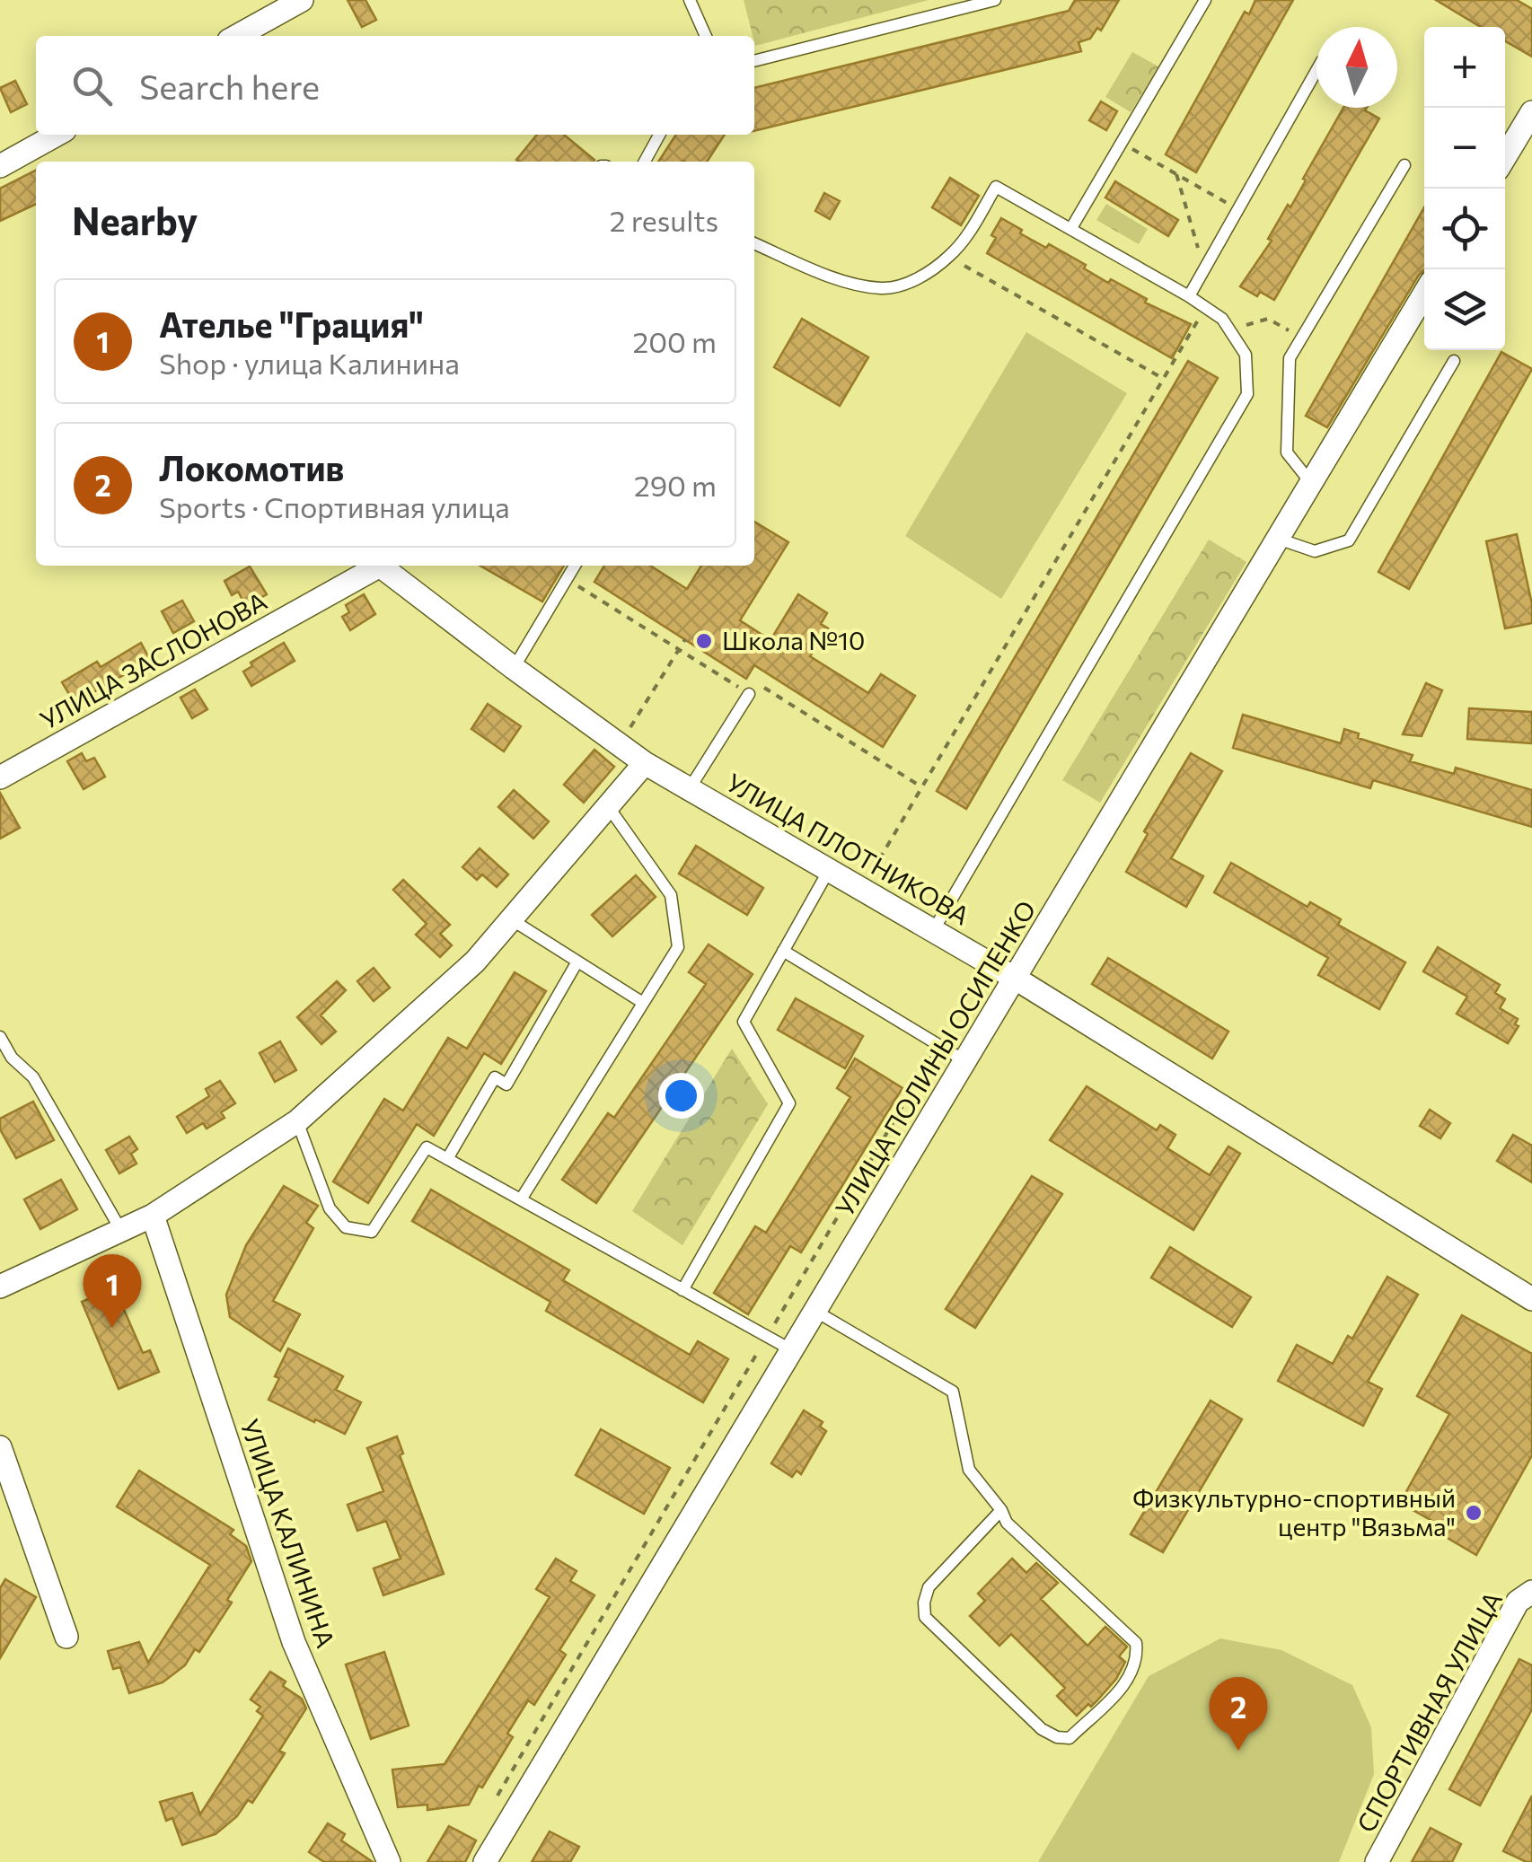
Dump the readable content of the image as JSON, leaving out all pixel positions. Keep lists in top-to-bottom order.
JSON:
{
  "streets": {
    "street": [
      "УЛИЦА ЗАСЛОНОВА",
      "УЛИЦА ПЛОТНИКОВА",
      "УЛИЦА ПОЛИНЫ ОСИПЕНКО",
      "УЛИЦА КАЛИНИНА",
      "СПОРТИВНАЯ УЛИЦА"
    ]
  },
  "crossings": [
    ["УЛИЦА ЗАСЛОНОВА", "УЛИЦА ПЛОТНИКОВА"],
    ["УЛИЦА ПЛОТНИКОВА", "УЛИЦА ПОЛИНЫ ОСИПЕНКО"]
  ],
  "places": ["Школа №10", "Физкультурно-спортивный центр \"Вязьма\""],
  "north": "top",
  "page": {
    "map_buttons": ["+", "−"],
    "search": "Search here",
    "heading": ["Nearby", "2 results"],
    "list": [
      {
        "mark": "1",
        "name": "Ателье \"Грация\"",
        "note": "Shop · улица Калинина",
        "value": "200 m"
      },
      {
        "mark": "2",
        "name": "Локомотив",
        "note": "Sports · Спортивная улица",
        "value": "290 m"
      }
    ],
    "pins": ["1", "2"]
  }
}
